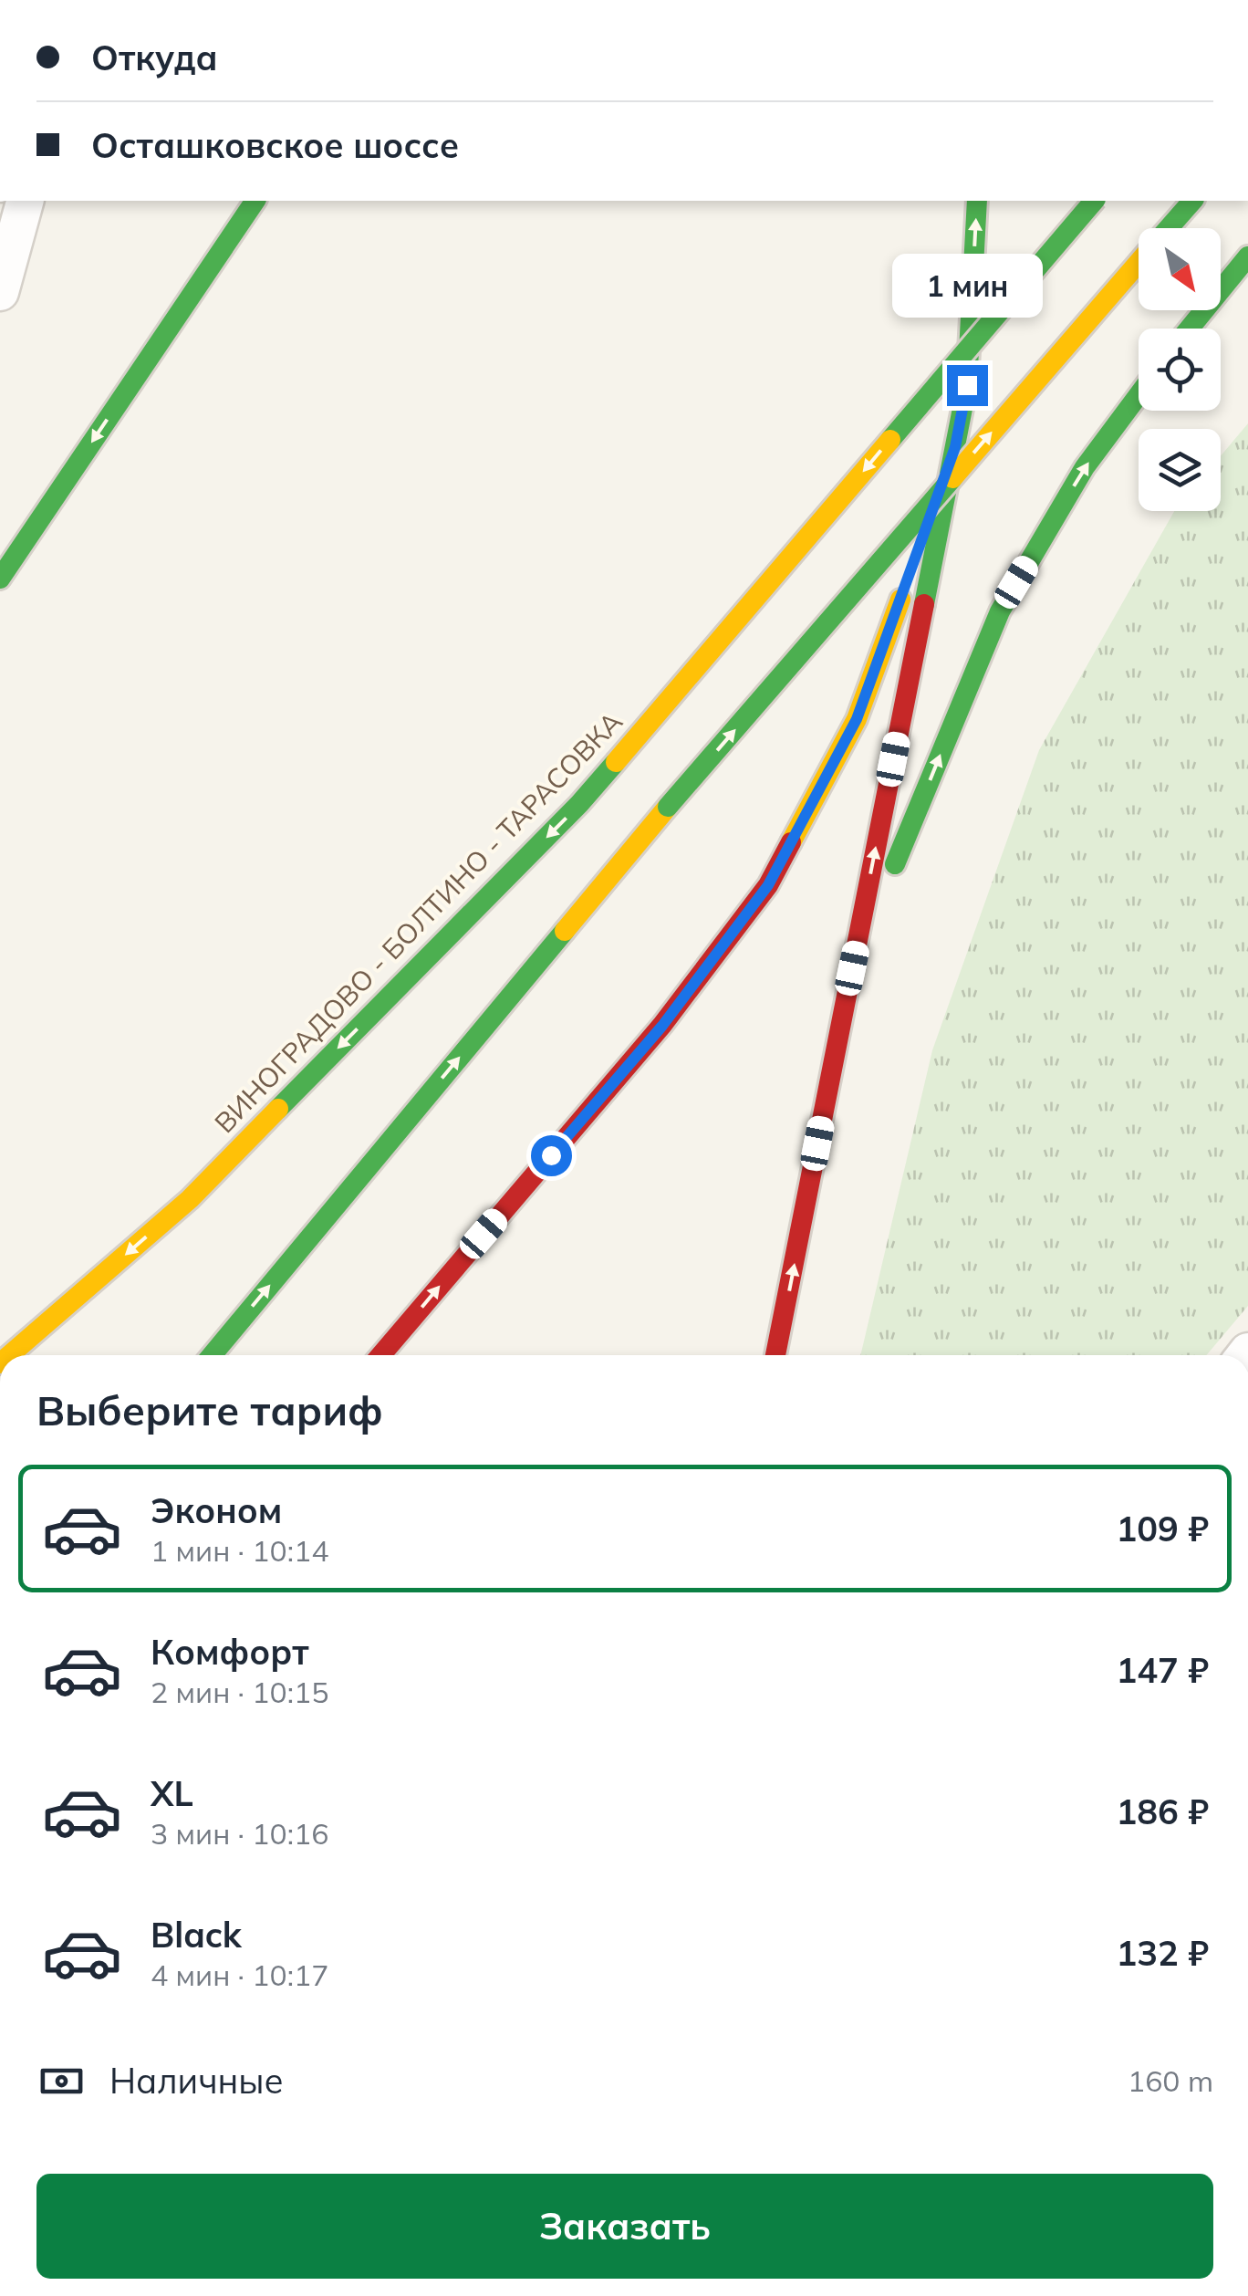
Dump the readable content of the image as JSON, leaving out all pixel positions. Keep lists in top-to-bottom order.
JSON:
{
  "streets": {
    "main road": ["ВИНОГРАДОВО - БОЛТИНО - ТАРАСОВКА"]
  },
  "north": "bottom right",
  "page": {
    "banner": ["Откуда", "Осташковское шоссе"],
    "bubble": "1 мин",
    "heading": "Выберите тариф",
    "list": [
      {
        "name": "Эконом",
        "note": "1 мин · 10:14",
        "value": "109 ₽"
      },
      {
        "name": "Комфорт",
        "note": "2 мин · 10:15",
        "value": "147 ₽"
      },
      {
        "name": "XL",
        "note": "3 мин · 10:16",
        "value": "186 ₽"
      },
      {
        "name": "Black",
        "note": "4 мин · 10:17",
        "value": "132 ₽"
      }
    ],
    "pay": ["Наличные", "160 m"],
    "buttons": "Заказать"
  }
}
